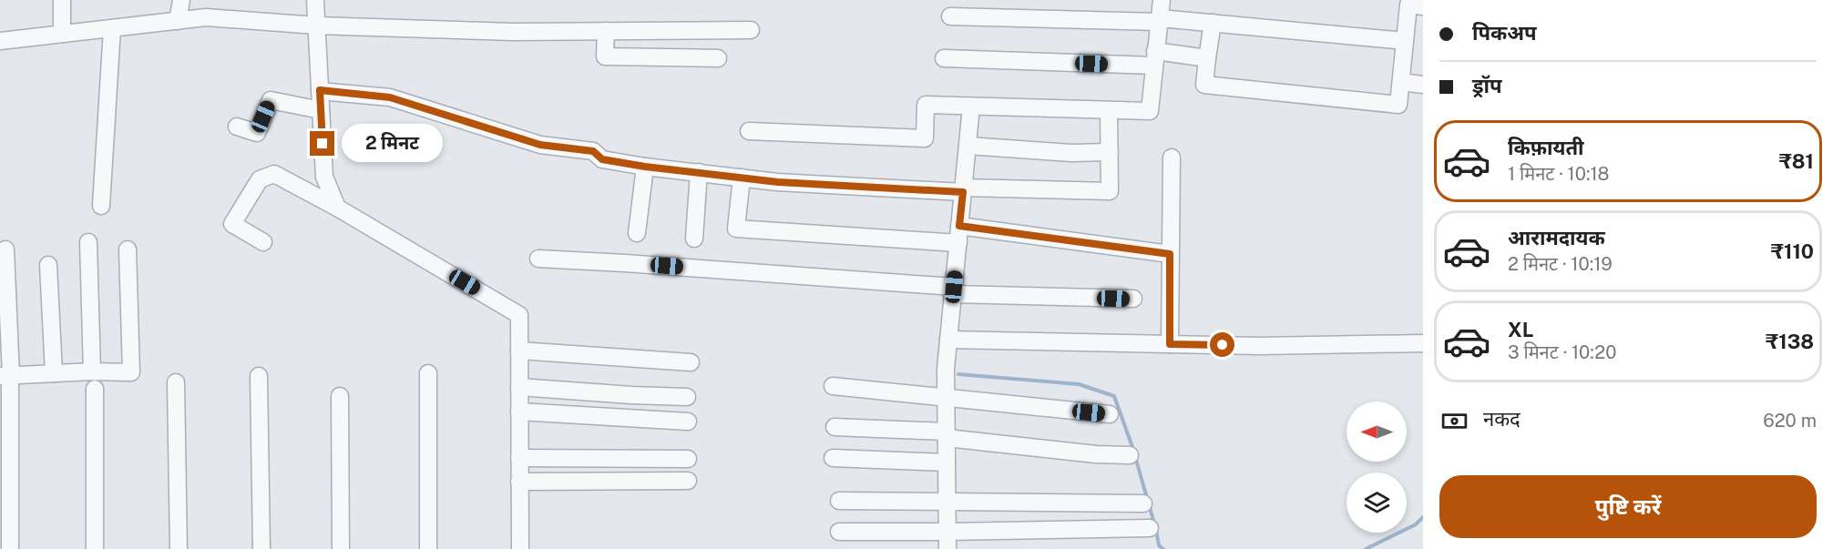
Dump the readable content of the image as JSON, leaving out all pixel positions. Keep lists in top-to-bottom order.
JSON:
{
  "north": "left",
  "page": {
    "banner": ["पिकअप", "ड्रॉप"],
    "list": [
      {
        "name": "किफ़ायती",
        "note": "1 मिनट · 10:18",
        "value": "₹81"
      },
      {
        "name": "आरामदायक",
        "note": "2 मिनट · 10:19",
        "value": "₹110"
      },
      {
        "name": "XL",
        "note": "3 मिनट · 10:20",
        "value": "₹138"
      }
    ],
    "bubble": "2 मिनट",
    "pay": ["नकद", "620 m"],
    "buttons": "पुष्टि करें"
  }
}
